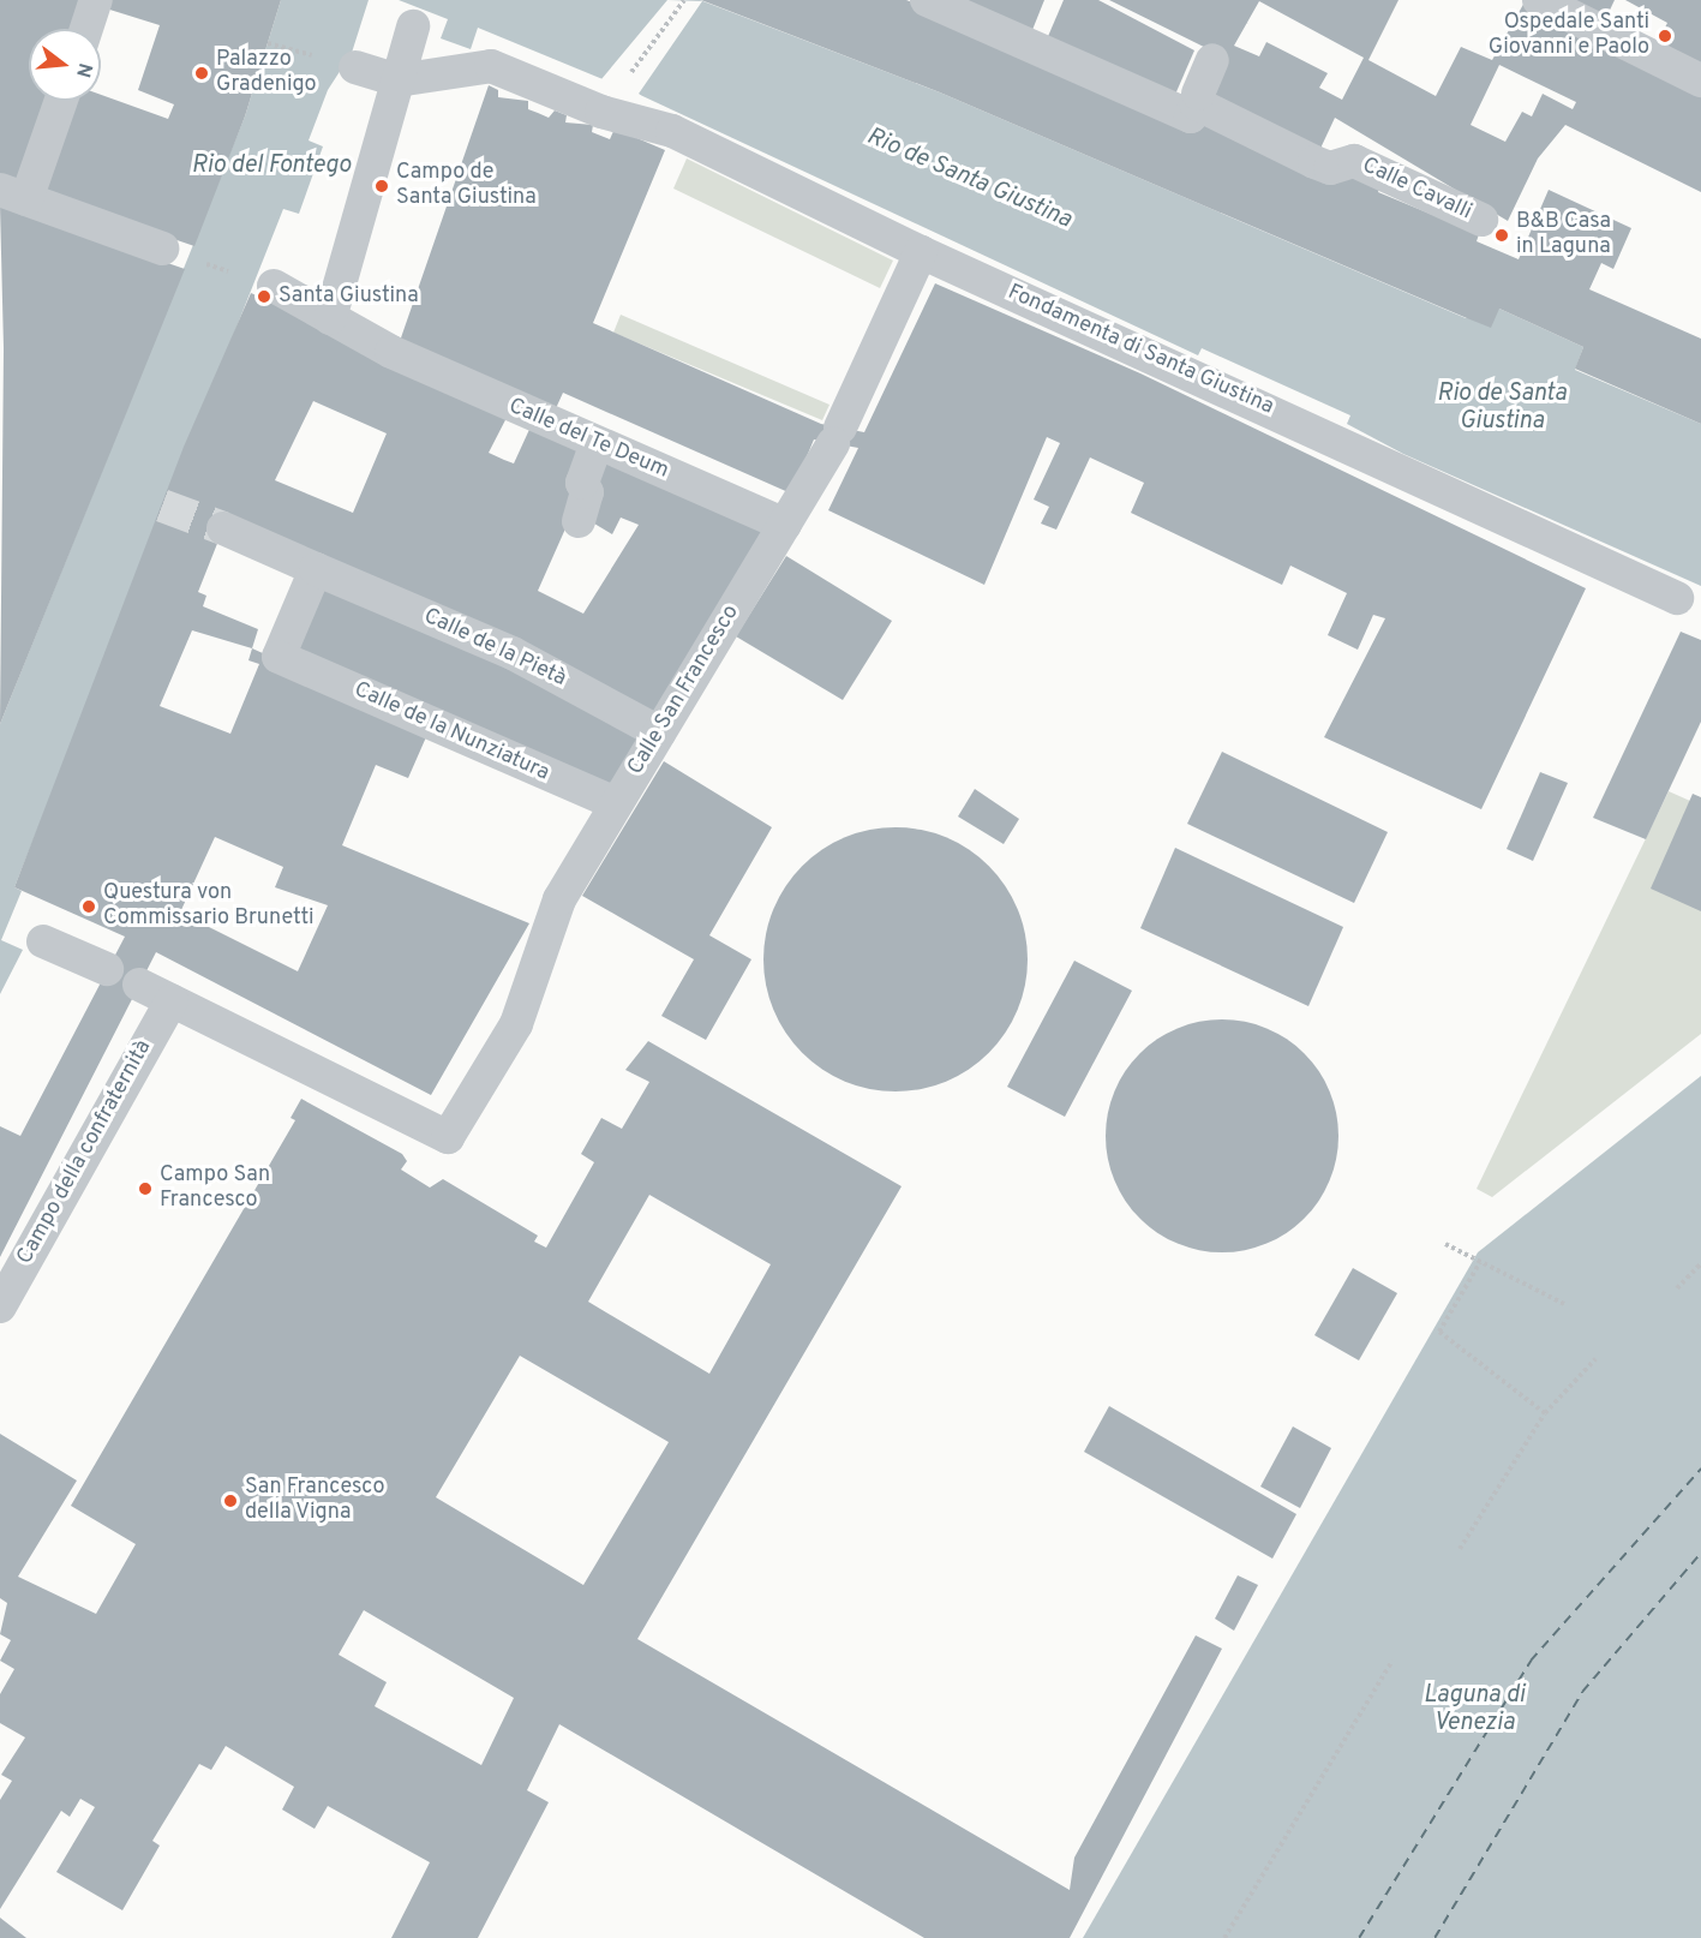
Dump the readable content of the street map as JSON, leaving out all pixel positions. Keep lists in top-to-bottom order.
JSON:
{
  "streets": {
    "street": [
      "Calle Cavalli",
      "Fondamenta di Santa Giustina",
      "Calle del Te Deum",
      "Calle de la Pietà",
      "Calle San Francesco",
      "Calle de la Nunziatura",
      "Campo della confraternità"
    ]
  },
  "crossings": [
    ["Fondamenta di Santa Giustina", "Calle San Francesco"],
    ["Calle del Te Deum", "Calle San Francesco"],
    ["Calle de la Pietà", "Calle San Francesco"],
    ["Calle de la Pietà", "Calle de la Nunziatura"],
    ["Calle San Francesco", "Calle de la Nunziatura"],
    ["Calle San Francesco", "Campo della confraternità"]
  ],
  "water": ["Rio del Fontego", "Rio de Santa Giustina", "Laguna di Venezia"],
  "places": [
    "Ospedale Santi Giovanni e Paolo",
    "Palazzo Gradenigo",
    "Campo de Santa Giustina",
    "B&B Casa in Laguna",
    "Santa Giustina",
    "Questura von Commissario Brunetti",
    "Campo San Francesco",
    "San Francesco della Vigna"
  ],
  "north": "right"
}
